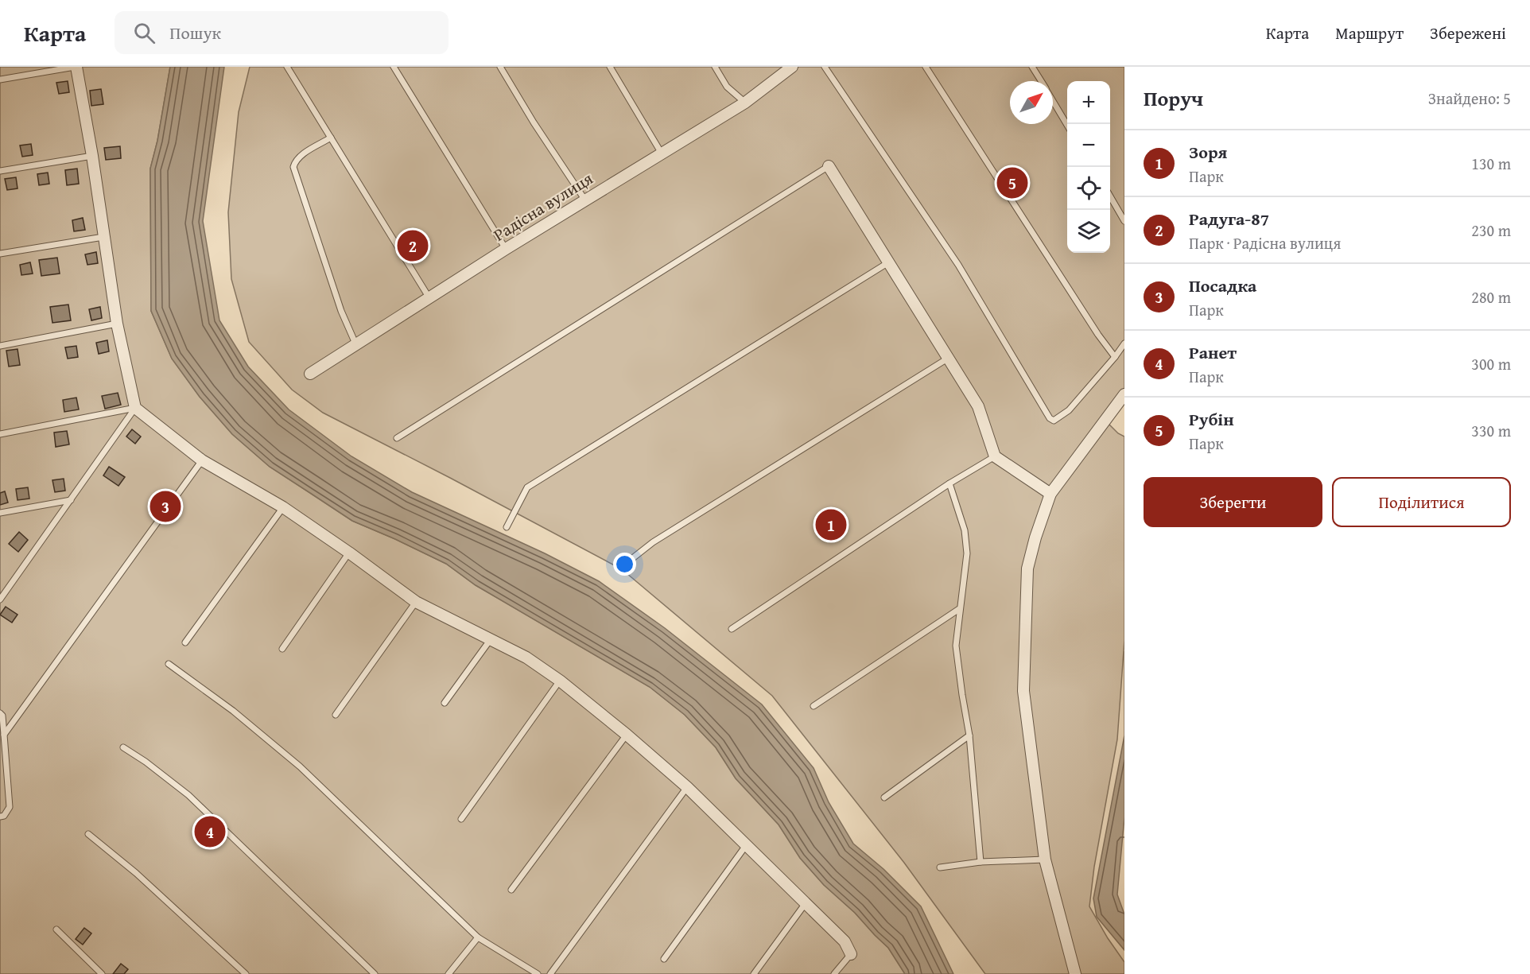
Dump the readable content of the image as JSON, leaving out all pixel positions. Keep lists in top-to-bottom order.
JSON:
{
  "streets": {
    "street": ["Радісна вулиця"]
  },
  "north": "top right",
  "page": {
    "header": "Карта",
    "search": "Пошук",
    "nav": ["Карта", "Маршрут", "Збережені"],
    "heading": ["Поруч", "Знайдено: 5"],
    "map_buttons": ["+", "−"],
    "list": [
      {
        "mark": "1",
        "name": "Зоря",
        "note": "Парк",
        "value": "130 m"
      },
      {
        "mark": "2",
        "name": "Радуга-87",
        "note": "Парк · Радісна вулиця",
        "value": "230 m"
      },
      {
        "mark": "3",
        "name": "Посадка",
        "note": "Парк",
        "value": "280 m"
      },
      {
        "mark": "4",
        "name": "Ранет",
        "note": "Парк",
        "value": "300 m"
      },
      {
        "mark": "5",
        "name": "Рубін",
        "note": "Парк",
        "value": "330 m"
      }
    ],
    "pins": [
      "5",
      "2",
      "3",
      "1",
      "4"
    ],
    "buttons": ["Зберегти", "Поділитися"]
  }
}
